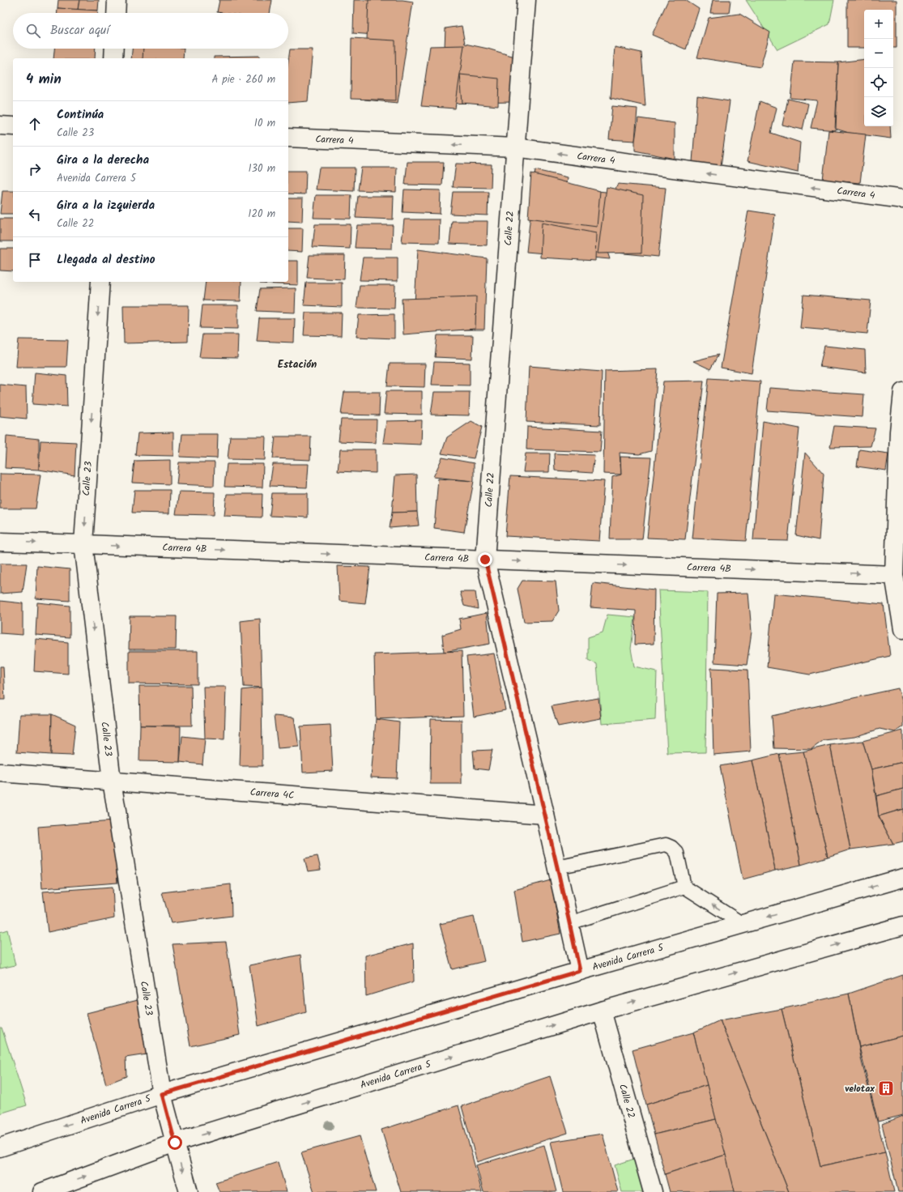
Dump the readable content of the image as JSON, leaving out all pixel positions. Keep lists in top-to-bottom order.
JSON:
{
  "streets": {
    "street": [
      "Carrera 4",
      "Calle 22",
      "Calle 23",
      "Carrera 4B",
      "Carrera 4C",
      "Avenida Carrera 5"
    ]
  },
  "crossings": [
    ["Carrera 4", "Calle 22"],
    ["Calle 22", "Carrera 4B"],
    ["Calle 22", "Carrera 4C"],
    ["Calle 22", "Avenida Carrera 5"],
    ["Calle 23", "Carrera 4B"],
    ["Calle 23", "Carrera 4C"],
    ["Calle 23", "Avenida Carrera 5"]
  ],
  "one_way": ["Carrera 4", "Calle 23", "Carrera 4B"],
  "districts": ["Estación"],
  "places": {
    "building": ["velotax"]
  },
  "page": {
    "map_buttons": ["+", "−"],
    "search": "Buscar aquí",
    "heading": ["4 min", "A pie · 260 m"],
    "list": [
      ["Continúa", "Calle 23", "10 m"],
      ["Gira a la derecha", "Avenida Carrera 5", "130 m"],
      ["Gira a la izquierda", "Calle 22", "120 m"],
      "Llegada al destino"
    ]
  }
}
